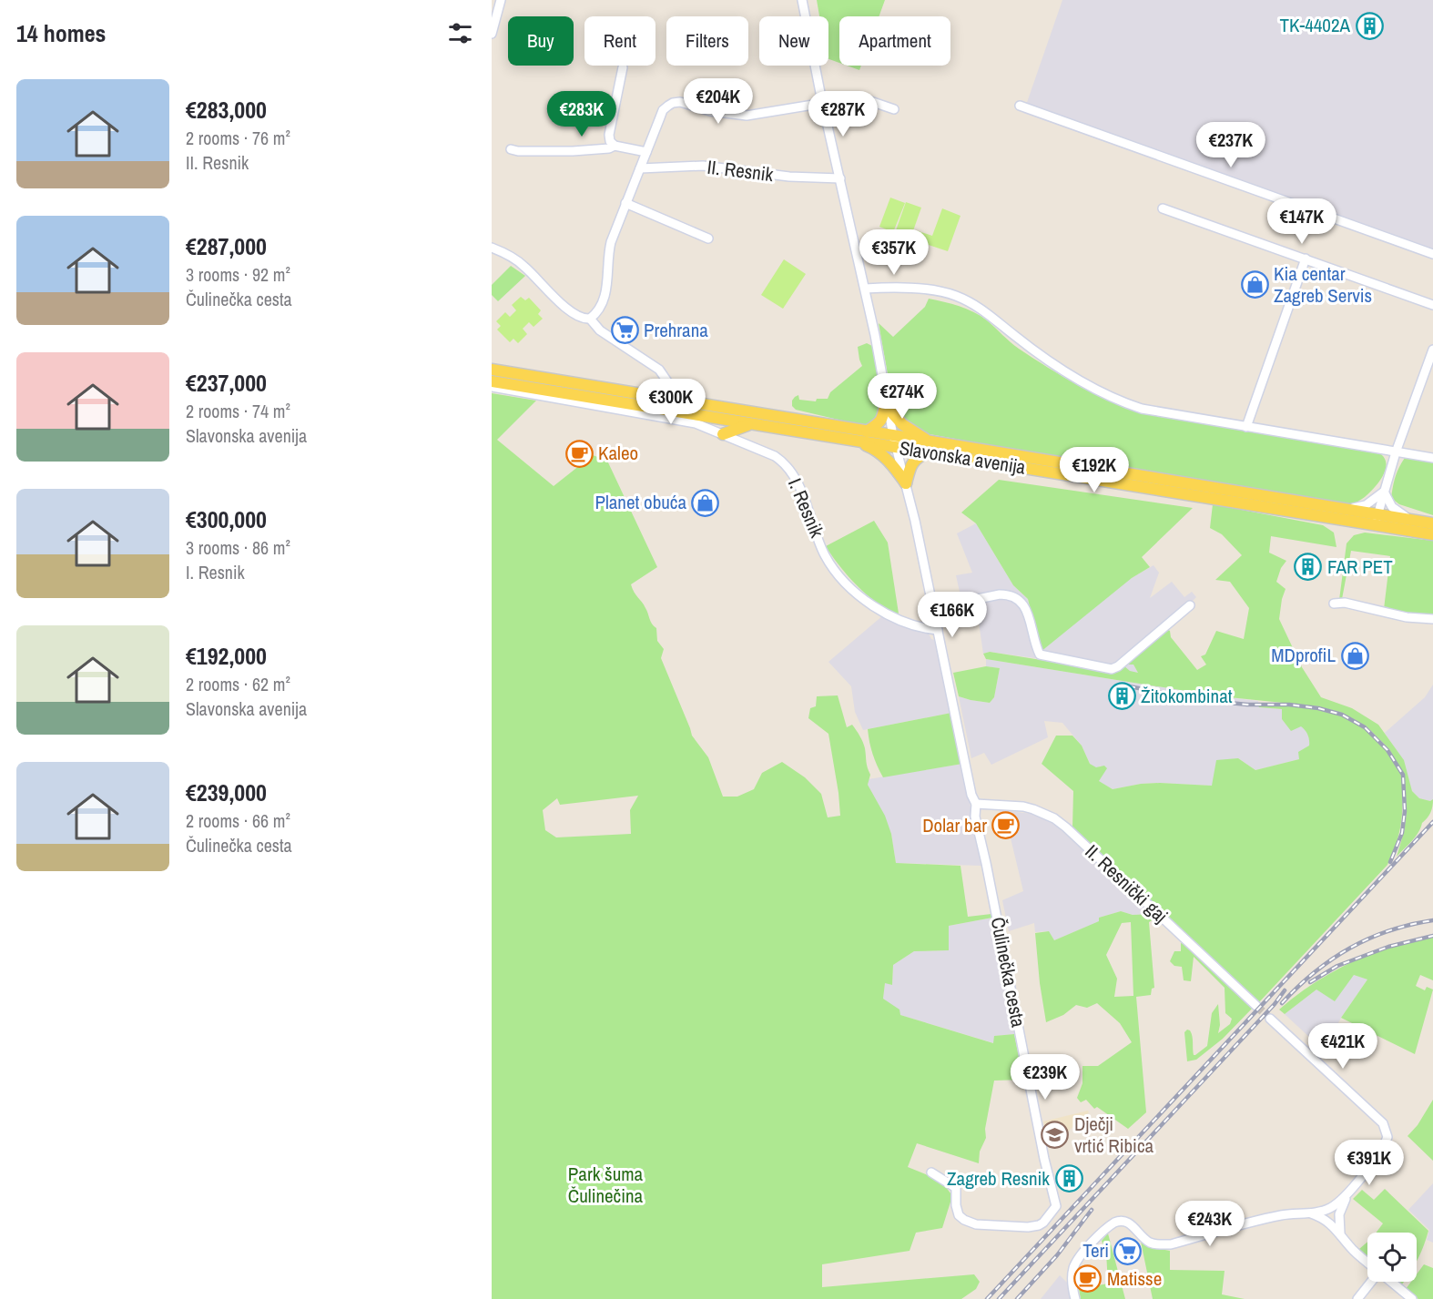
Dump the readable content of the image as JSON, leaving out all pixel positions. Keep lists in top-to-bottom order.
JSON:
{
  "streets": {
    "main road": ["Slavonska avenija"],
    "street": [
      "II. Resnik",
      "I. Resnik",
      "II. Resnički gaj",
      "Čulinečka cesta"
    ]
  },
  "crossings": [
    ["II. Resnik", "Čulinečka cesta"],
    ["Slavonska avenija", "Čulinečka cesta"],
    ["I. Resnik", "Čulinečka cesta"],
    ["II. Resnički gaj", "Čulinečka cesta"]
  ],
  "parks": ["Park šuma Čulinečina"],
  "places": {
    "building": [
      "TK-4402A",
      "FAR PET",
      "Žitokombinat",
      "Zagreb Resnik"
    ],
    "shop": ["Kia centar Zagreb Servis", "Planet obuća", "MDprofiL"],
    "supermarket": ["Prehrana", "Teri"],
    "cafe": ["Kaleo", "Dolar bar", "Matisse"],
    "school or university": ["Dječji vrtić Ribica"]
  },
  "page": {
    "heading": "14 homes",
    "chip": [
      "Buy",
      "Rent",
      "Filters",
      "New",
      "Apartment"
    ],
    "list": [
      {
        "name": "€283,000",
        "note": "2 rooms · 76 m² · II. Resnik"
      },
      {
        "name": "€287,000",
        "note": "3 rooms · 92 m² · Čulinečka cesta"
      },
      {
        "name": "€237,000",
        "note": "2 rooms · 74 m² · Slavonska avenija"
      },
      {
        "name": "€300,000",
        "note": "3 rooms · 86 m² · I. Resnik"
      },
      {
        "name": "€192,000",
        "note": "2 rooms · 62 m² · Slavonska avenija"
      },
      {
        "name": "€239,000",
        "note": "2 rooms · 66 m² · Čulinečka cesta"
      }
    ],
    "price": [
      "€204K",
      "€283K",
      "€287K",
      "€237K",
      "€147K",
      "€357K",
      "€274K",
      "€300K",
      "€192K",
      "€166K",
      "€421K",
      "€239K",
      "€391K",
      "€243K"
    ]
  }
}
